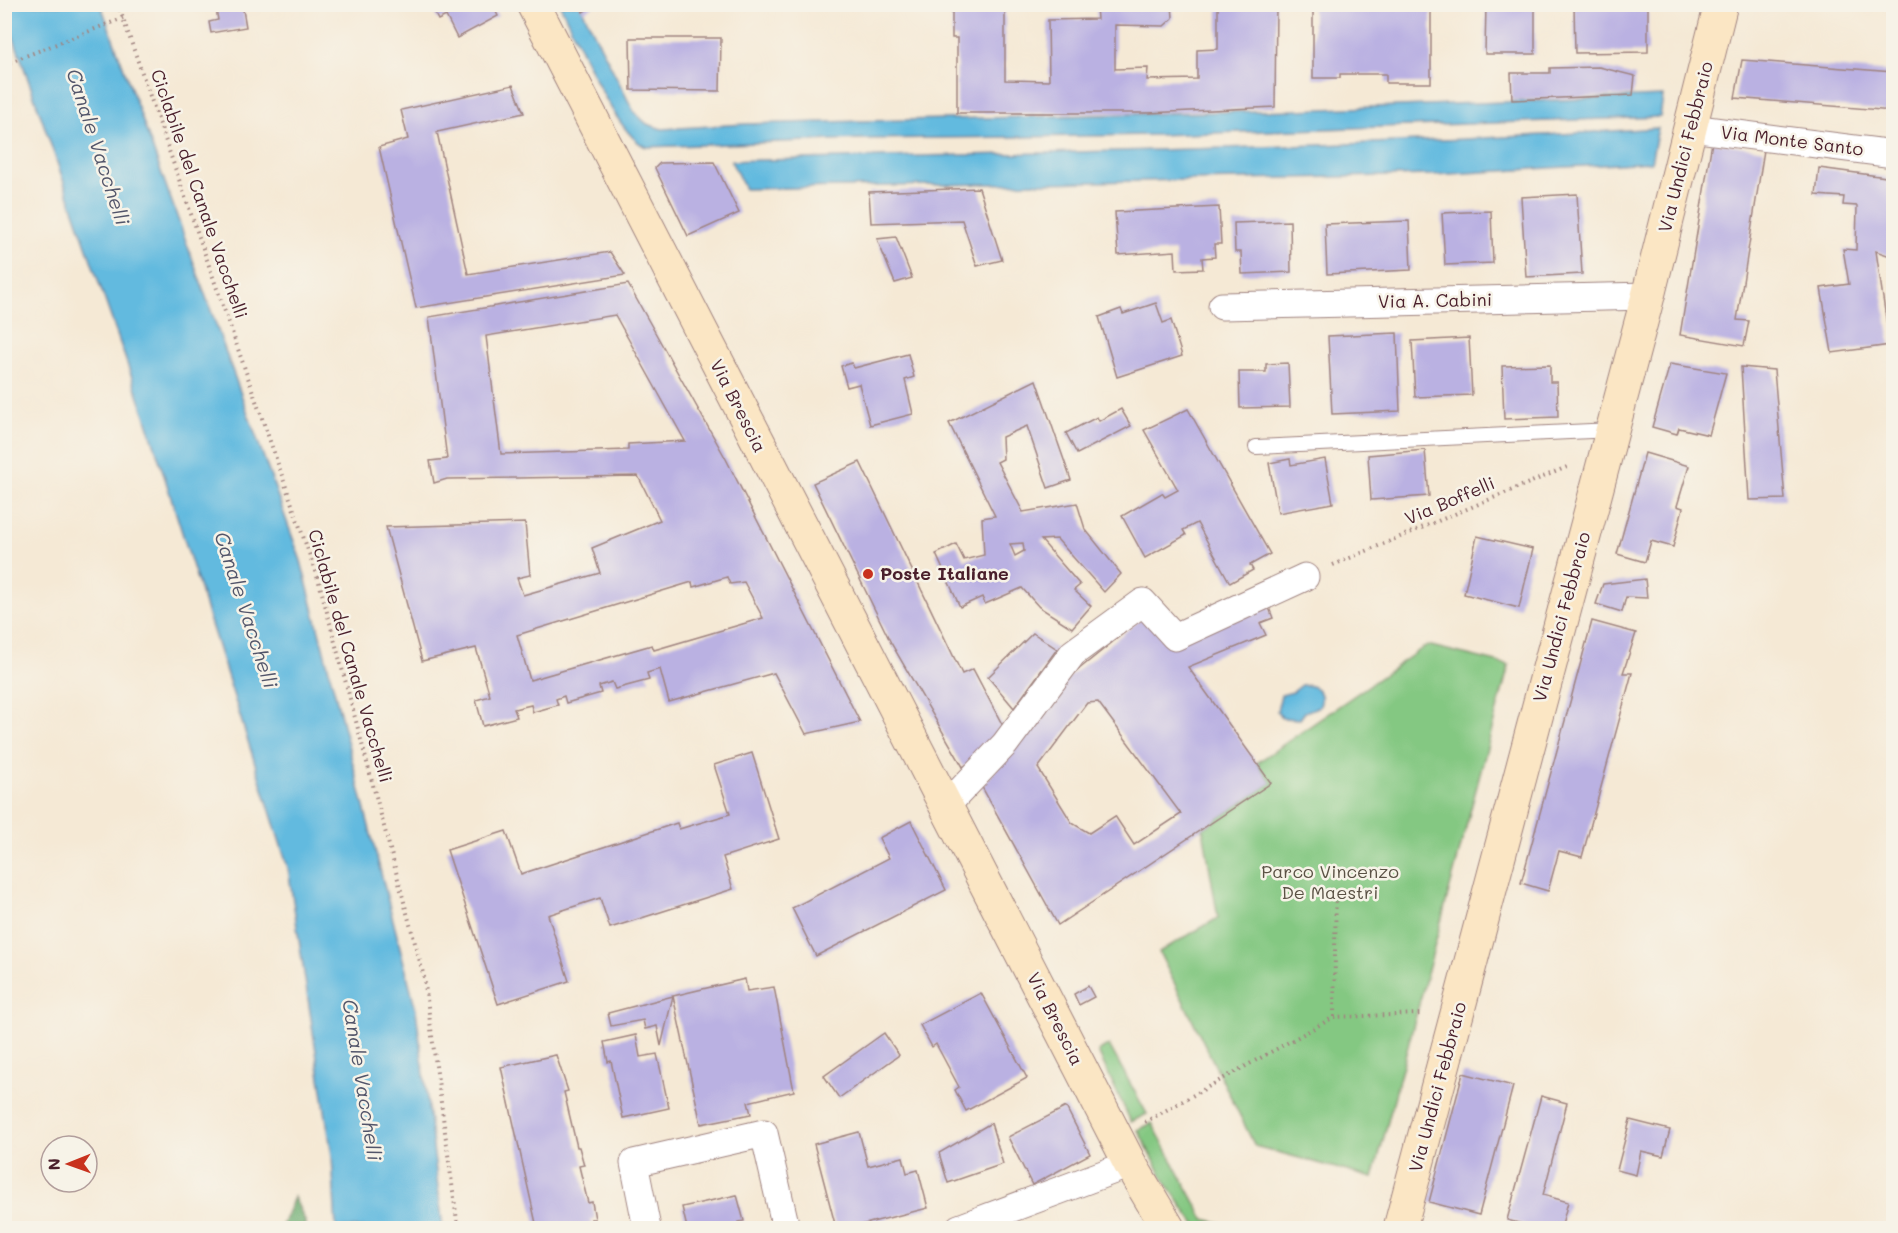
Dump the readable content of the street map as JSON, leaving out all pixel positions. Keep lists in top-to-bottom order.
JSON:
{
  "streets": {
    "street": [
      "Via Monte Santo",
      "Via Undici Febbraio",
      "Via A. Cabini",
      "Via Brescia"
    ],
    "path": ["Ciclabile del Canale Vacchelli", "Via Boffelli"]
  },
  "crossings": [
    ["Via Monte Santo", "Via Undici Febbraio"],
    ["Via Undici Febbraio", "Via A. Cabini"],
    ["Via Undici Febbraio", "Via Boffelli"]
  ],
  "water": ["Canale Vacchelli"],
  "parks": ["Parco Vincenzo De Maestri"],
  "places": ["Poste Italiane"],
  "north": "left"
}
